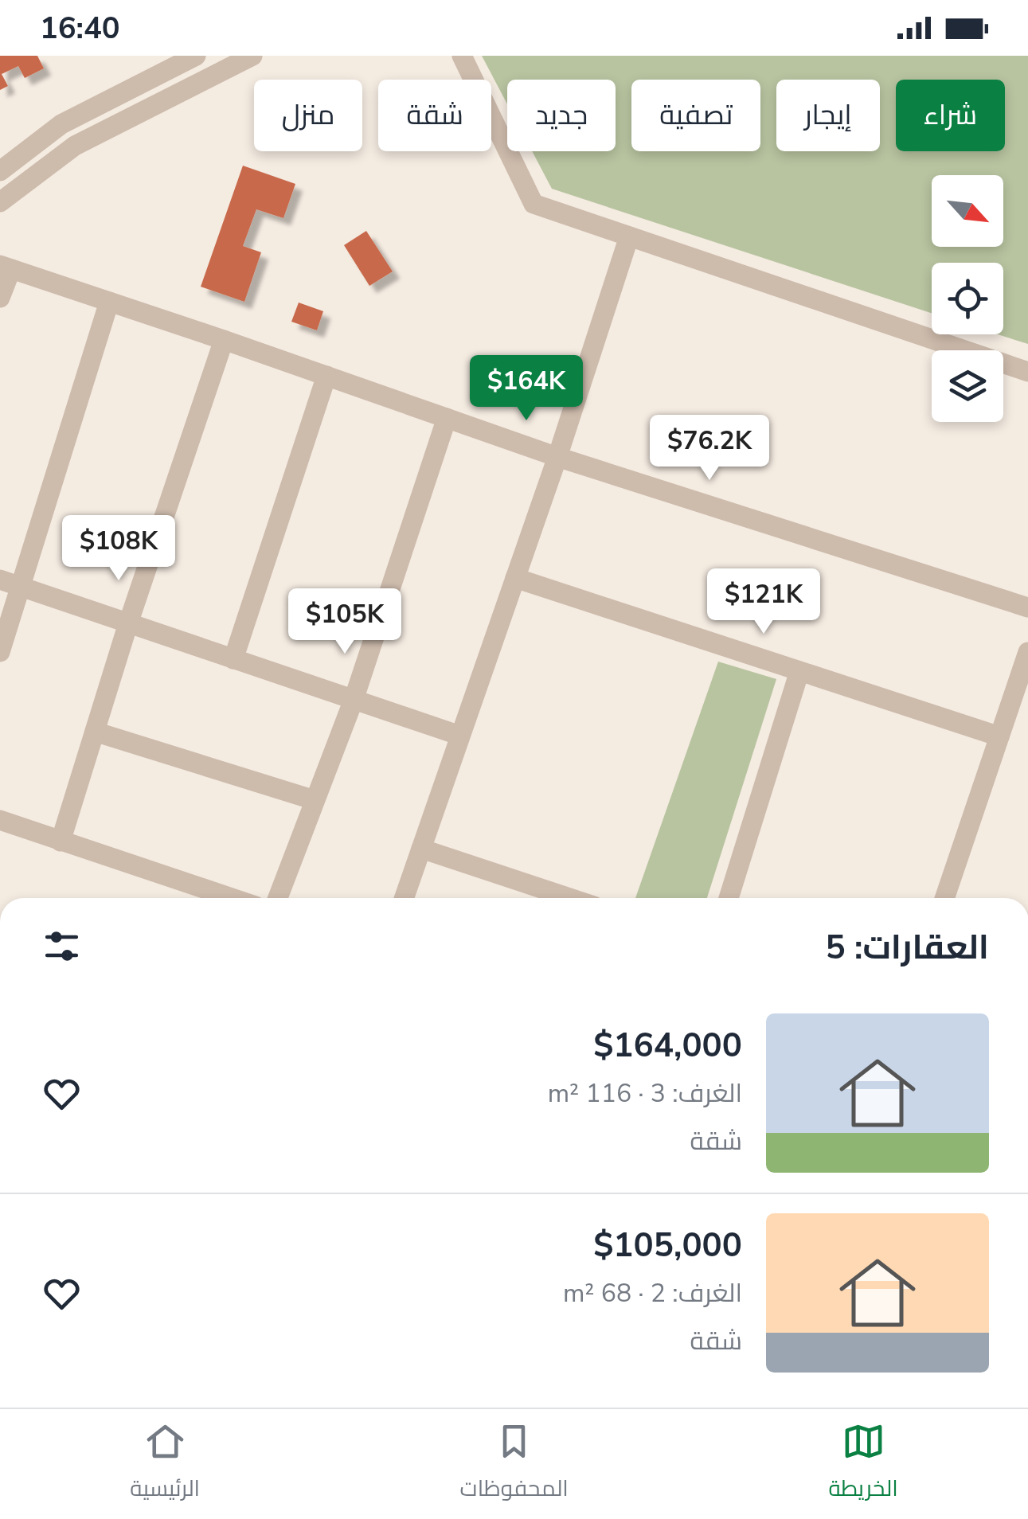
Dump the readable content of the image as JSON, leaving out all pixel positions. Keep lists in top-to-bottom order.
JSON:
{
  "north": "bottom right",
  "page": {
    "status": "16:40",
    "chip": [
      "شراء",
      "إيجار",
      "تصفية",
      "جديد",
      "شقة",
      "منزل"
    ],
    "price": [
      "$164K",
      "$76.2K",
      "$108K",
      "$121K",
      "$105K"
    ],
    "heading": "العقارات: 5",
    "list": [
      {
        "name": "$164,000",
        "note": "الغرف: 3 · 116 m² · شقة"
      },
      {
        "name": "$105,000",
        "note": "الغرف: 2 · 68 m² · شقة"
      }
    ],
    "tabs": ["الخريطة", "المحفوظات", "الرئيسية"]
  }
}
